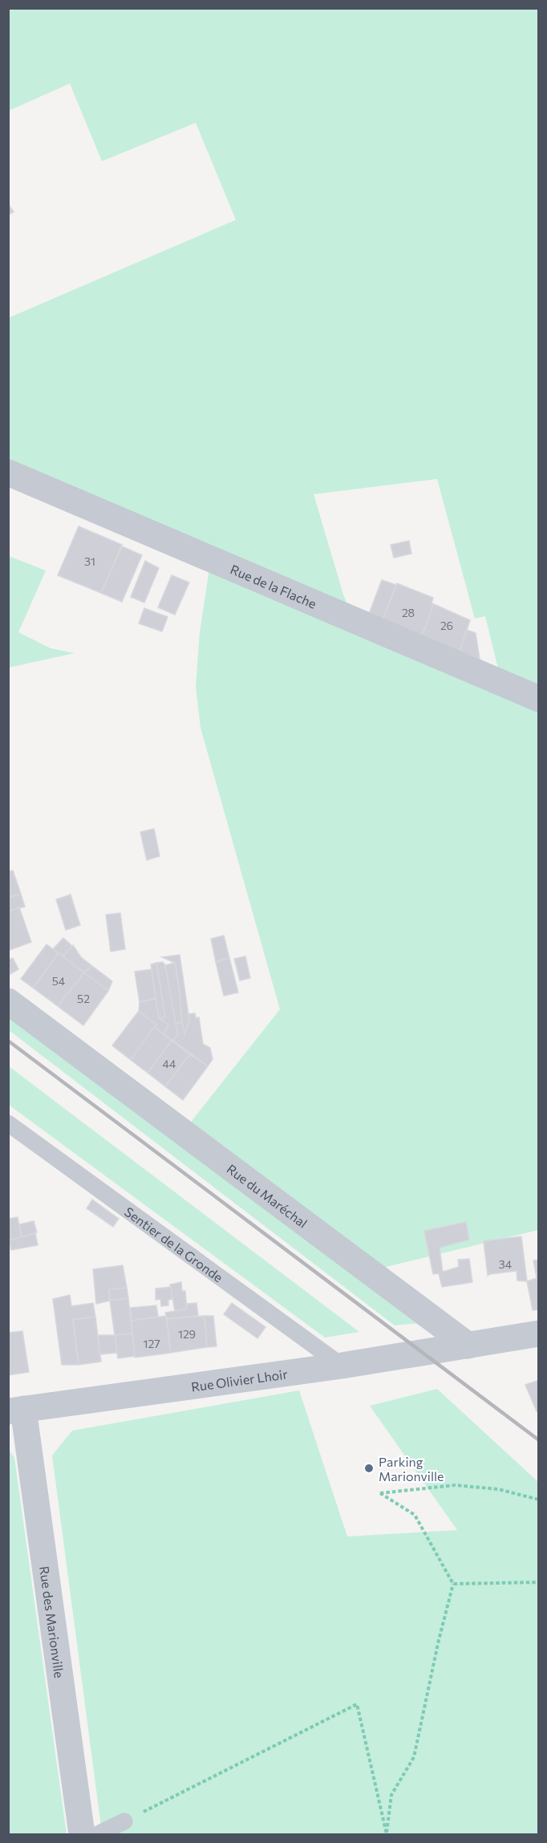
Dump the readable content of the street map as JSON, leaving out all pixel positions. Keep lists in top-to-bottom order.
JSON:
{
  "streets": {
    "street": [
      "Rue de la Flache",
      "Rue du Maréchal",
      "Rue Olivier Lhoir",
      "Rue des Marionville"
    ],
    "lane": ["Sentier de la Gronde"]
  },
  "crossings": [
    ["Rue du Maréchal", "Rue Olivier Lhoir"],
    ["Sentier de la Gronde", "Rue Olivier Lhoir"],
    ["Rue Olivier Lhoir", "Rue des Marionville"]
  ],
  "places": ["Parking Marionville"],
  "house_numbers": [
    "31",
    "28",
    "26",
    "54",
    "52",
    "44",
    "34",
    "129",
    "127"
  ]
}
